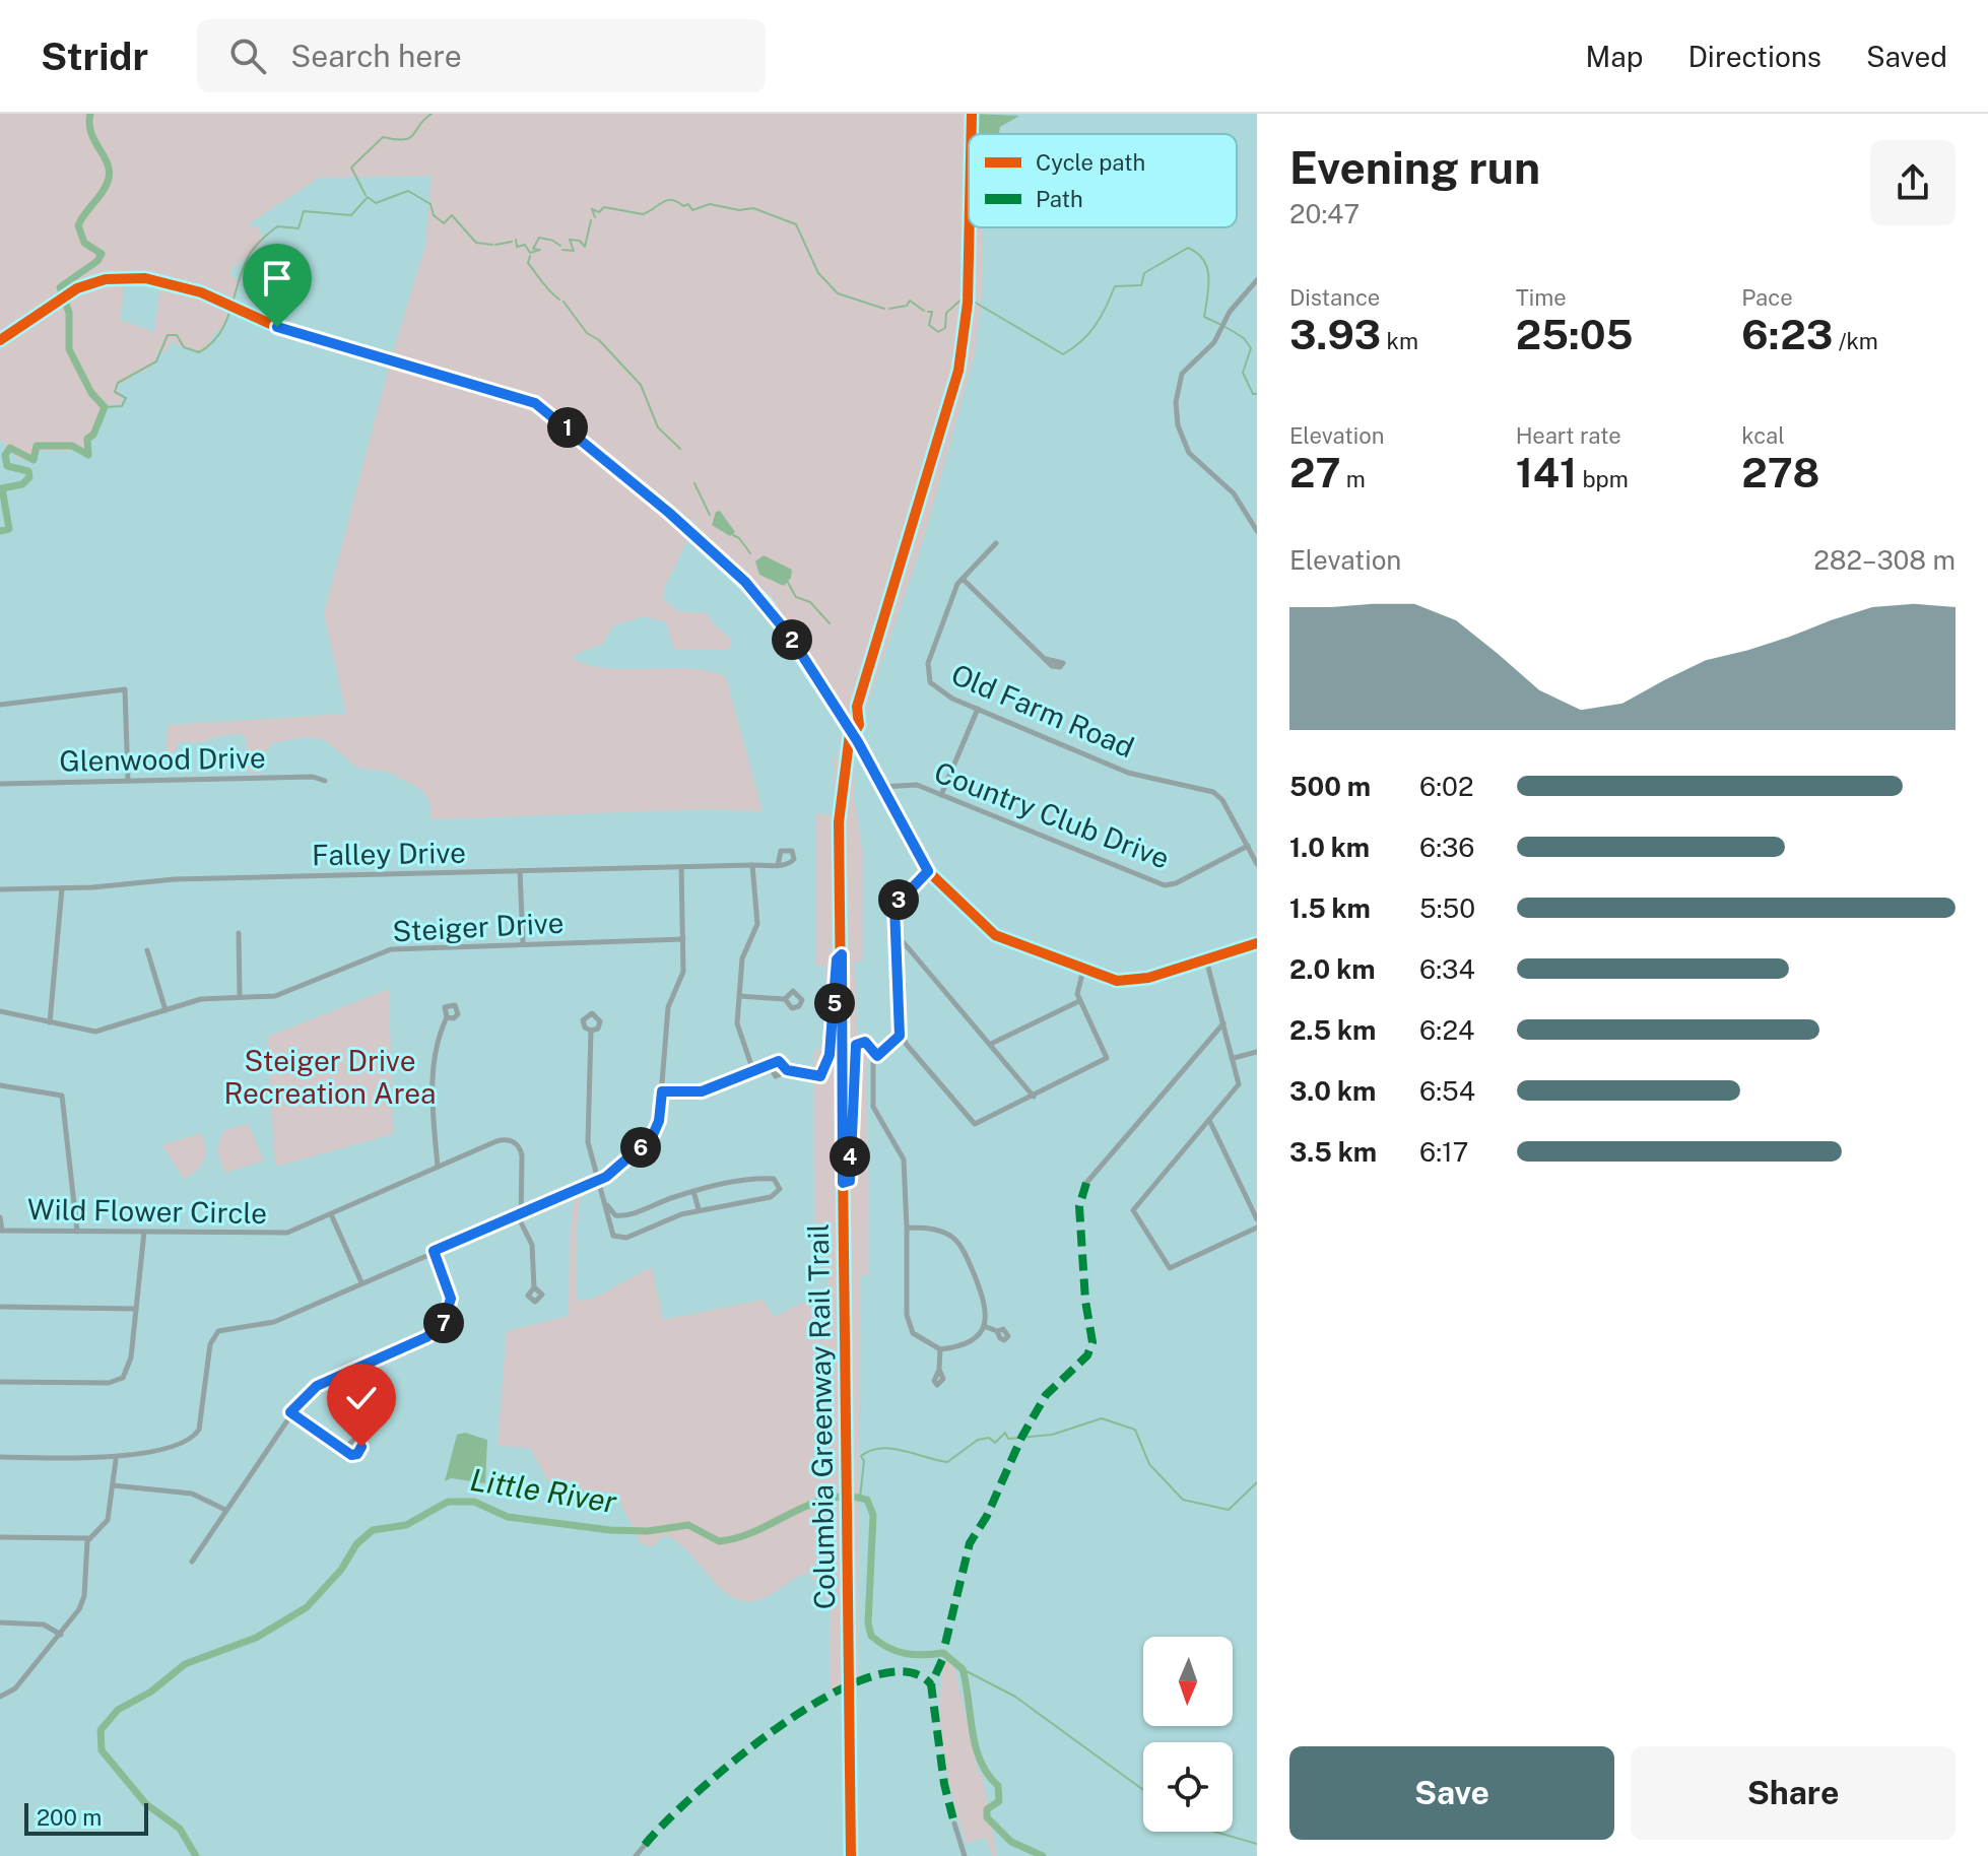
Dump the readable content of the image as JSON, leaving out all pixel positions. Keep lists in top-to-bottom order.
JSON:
{
  "streets": {
    "street": [
      "Old Farm Road",
      "Glenwood Drive",
      "Country Club Drive",
      "Falley Drive",
      "Steiger Drive",
      "Wild Flower Circle"
    ],
    "cycle path": ["Columbia Greenway Rail Trail"]
  },
  "crossings": [
    ["Old Farm Road", "Country Club Drive"]
  ],
  "water": ["Little River"],
  "parks": ["Steiger Drive Recreation Area"],
  "legend": ["Cycle path", "Path"],
  "scale_bar": "200 m",
  "north": "bottom",
  "page": {
    "header": "Stridr",
    "search": "Search here",
    "nav": ["Map", "Directions", "Saved"],
    "heading": ["Evening run", "20:47"],
    "stats": [
      ["Distance", "3.93 km"],
      ["Time", "25:05"],
      ["Pace", "6:23 /km"],
      ["Elevation", "27 m"],
      ["Heart rate", "141 bpm"],
      ["kcal", "278"]
    ],
    "pins": [
      "1",
      "2",
      "3",
      "5",
      "6",
      "4",
      "7"
    ],
    "chart": ["Elevation", "282–308 m"],
    "list": [
      {
        "name": "500 m",
        "note": "6:02"
      },
      {
        "name": "1.0 km",
        "note": "6:36"
      },
      {
        "name": "1.5 km",
        "note": "5:50"
      },
      {
        "name": "2.0 km",
        "note": "6:34"
      },
      {
        "name": "2.5 km",
        "note": "6:24"
      },
      {
        "name": "3.0 km",
        "note": "6:54"
      },
      {
        "name": "3.5 km",
        "note": "6:17"
      }
    ],
    "buttons": ["Save", "Share"],
    "scale": "200 m"
  }
}
